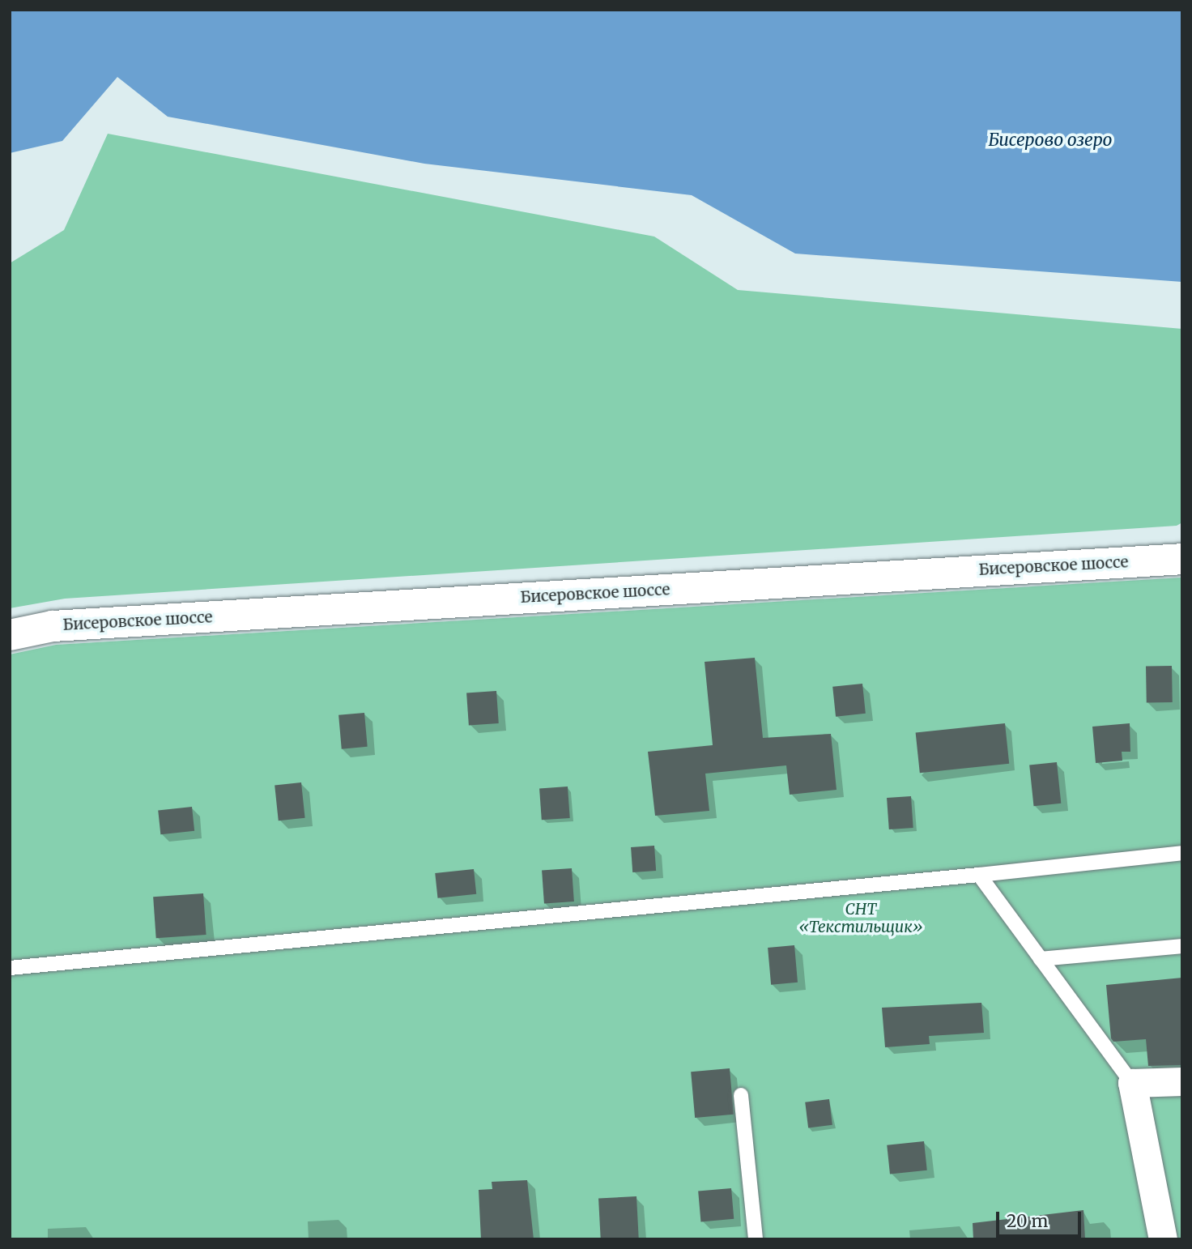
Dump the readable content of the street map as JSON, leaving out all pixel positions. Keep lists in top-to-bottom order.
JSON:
{
  "streets": {
    "main road": ["Бисеровское шоссе"]
  },
  "water": ["Бисерово озеро"],
  "parks": ["СНТ «Текстильщик»"],
  "scale_bar": "20 m"
}
